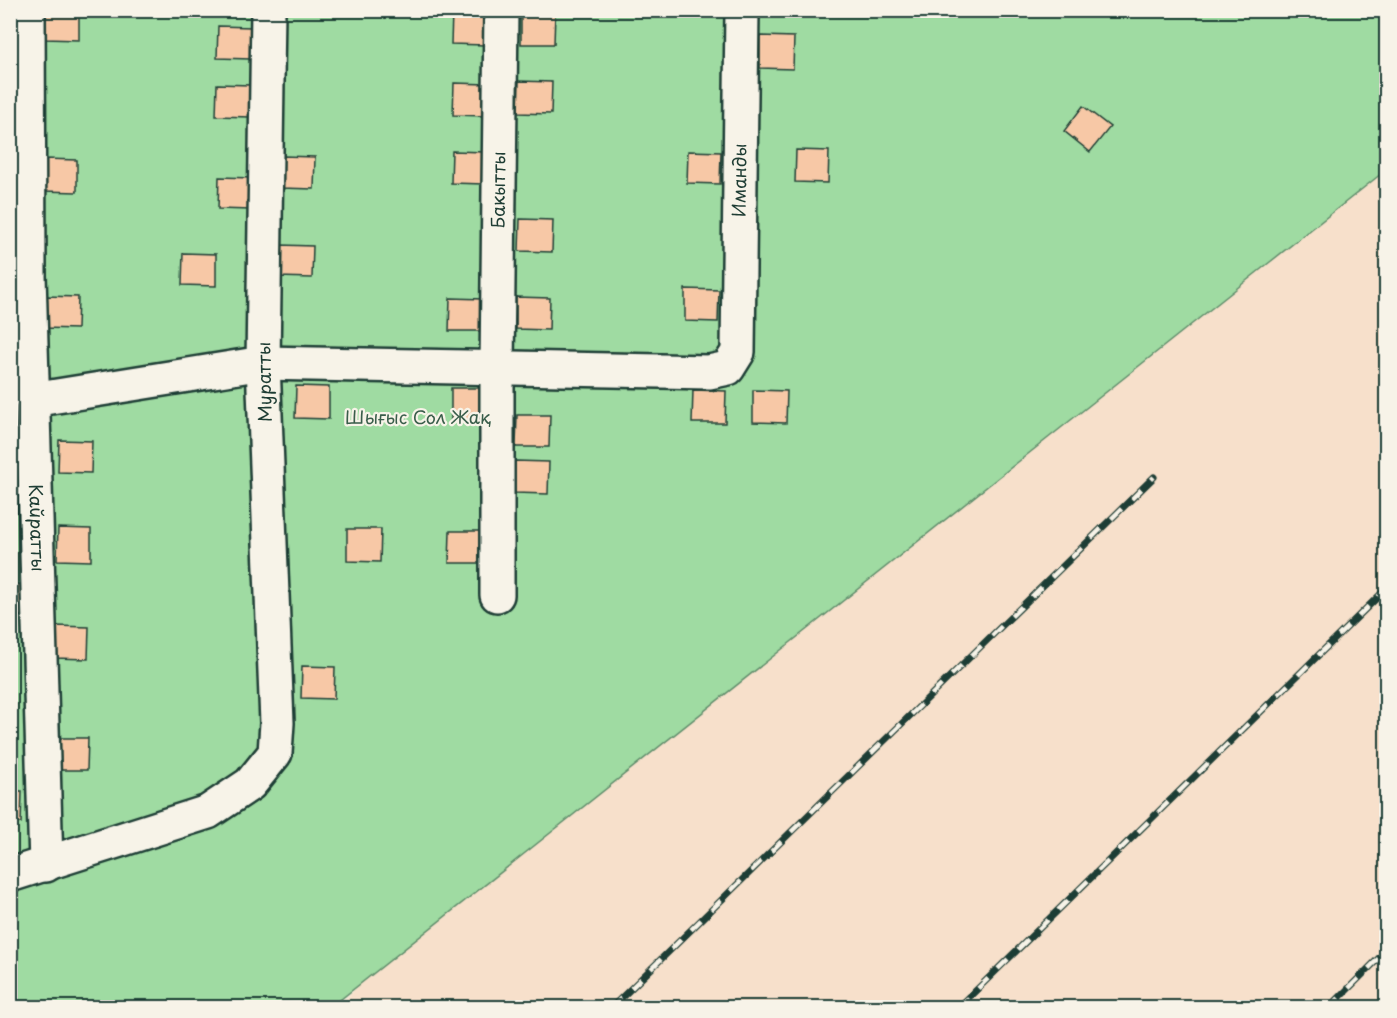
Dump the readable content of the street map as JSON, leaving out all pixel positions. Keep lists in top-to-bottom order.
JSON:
{
  "streets": {
    "street": [
      "Иманды",
      "Бакытты",
      "Муратты",
      "Кайратты"
    ]
  },
  "crossings": [
    ["Иманды", "Бакытты"],
    ["Муратты", "Кайратты"]
  ],
  "parks": ["Шығыс Сол Жақ"]
}
